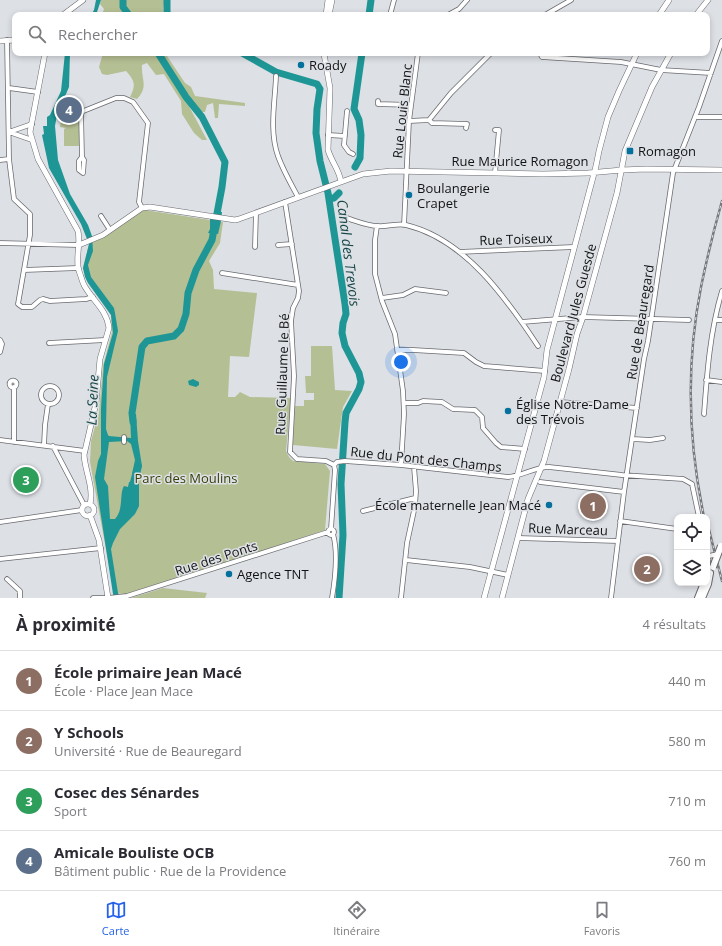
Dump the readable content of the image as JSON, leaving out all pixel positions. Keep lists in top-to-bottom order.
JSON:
{
  "streets": {
    "street": [
      "Rue Louis Blanc",
      "Rue Maurice Romagon",
      "Rue Toiseux",
      "Boulevard Jules Guesde",
      "Rue de Beauregard",
      "Rue Guillaume le Bé",
      "Rue du Pont des Champs",
      "Rue Marceau",
      "Rue des Ponts"
    ]
  },
  "crossings": [
    ["Rue Louis Blanc", "Rue Maurice Romagon"],
    ["Rue Maurice Romagon", "Boulevard Jules Guesde"],
    ["Rue Maurice Romagon", "Rue de Beauregard"],
    ["Rue Maurice Romagon", "Rue Guillaume le Bé"],
    ["Rue Toiseux", "Boulevard Jules Guesde"],
    ["Boulevard Jules Guesde", "Rue du Pont des Champs"],
    ["Boulevard Jules Guesde", "Rue Marceau"],
    ["Rue de Beauregard", "Rue Marceau"],
    ["Rue Guillaume le Bé", "Rue du Pont des Champs"]
  ],
  "water": ["Canal des Trevois", "La Seine"],
  "parks": ["Parc des Moulins"],
  "places": {
    "other": [
      "Roady",
      "Boulangerie Crapet",
      "Église Notre-Dame des Trévois",
      "École maternelle Jean Macé",
      "Agence TNT"
    ],
    "transit": ["Romagon"]
  },
  "page": {
    "search": "Rechercher",
    "pins": [
      "4",
      "3",
      "1",
      "2"
    ],
    "heading": ["À proximité", "4 résultats"],
    "list": [
      {
        "mark": "1",
        "name": "École primaire Jean Macé",
        "note": "École · Place Jean Mace",
        "value": "440 m"
      },
      {
        "mark": "2",
        "name": "Y Schools",
        "note": "Université · Rue de Beauregard",
        "value": "580 m"
      },
      {
        "mark": "3",
        "name": "Cosec des Sénardes",
        "note": "Sport",
        "value": "710 m"
      },
      {
        "mark": "4",
        "name": "Amicale Bouliste OCB",
        "note": "Bâtiment public · Rue de la Providence",
        "value": "760 m"
      }
    ],
    "nav": ["Carte", "Itinéraire", "Favoris"]
  }
}
